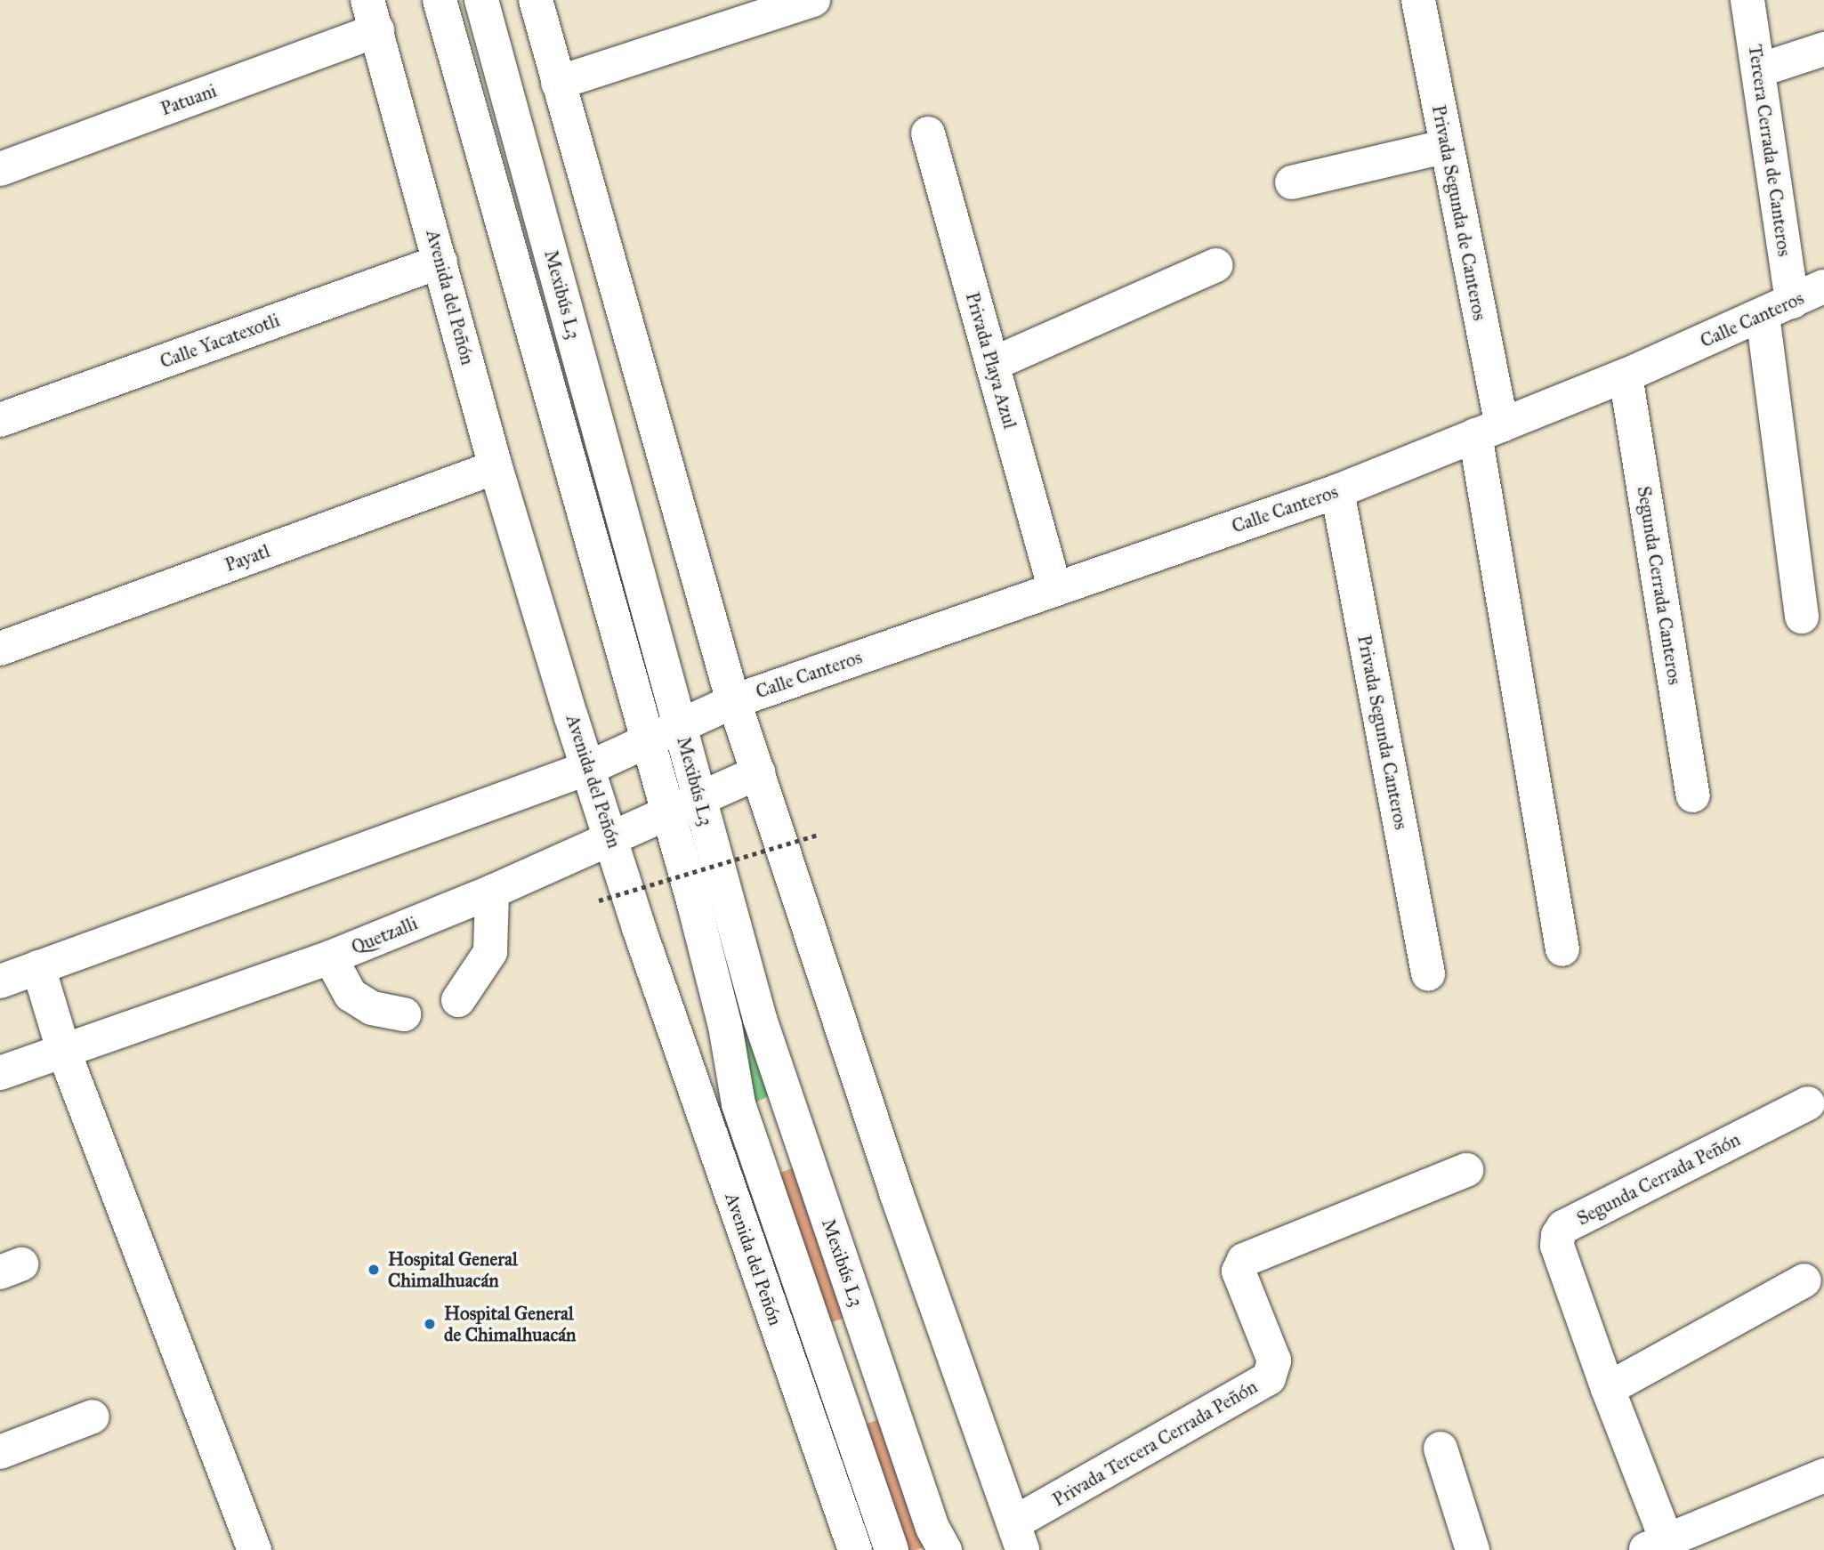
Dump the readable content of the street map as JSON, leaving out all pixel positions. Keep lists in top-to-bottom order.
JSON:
{
  "streets": {
    "street": [
      "Patuani",
      "Tercera Cerrada de Canteros",
      "Privada Segunda de Canteros",
      "Mexibús L3",
      "Avenida del Peñón",
      "Calle Canteros",
      "Calle Yacatexotli",
      "Privada Playa Azul",
      "Payatl",
      "Segunda Cerrada Canteros",
      "Privada Segunda Canteros",
      "Quetzalli",
      "Segunda Cerrada Peñón",
      "Privada Tercera Cerrada Peñón"
    ]
  },
  "crossings": [
    ["Patuani", "Avenida del Peñón"],
    ["Tercera Cerrada de Canteros", "Calle Canteros"],
    ["Privada Segunda de Canteros", "Calle Canteros"],
    ["Mexibús L3", "Calle Canteros"],
    ["Mexibús L3", "Quetzalli"],
    ["Avenida del Peñón", "Calle Canteros"],
    ["Avenida del Peñón", "Calle Yacatexotli"],
    ["Avenida del Peñón", "Payatl"],
    ["Avenida del Peñón", "Quetzalli"],
    ["Calle Canteros", "Privada Playa Azul"],
    ["Calle Canteros", "Segunda Cerrada Canteros"],
    ["Calle Canteros", "Privada Segunda Canteros"]
  ],
  "places": ["Hospital General Chimalhuacán", "Hospital General de Chimalhuacán"]
}
